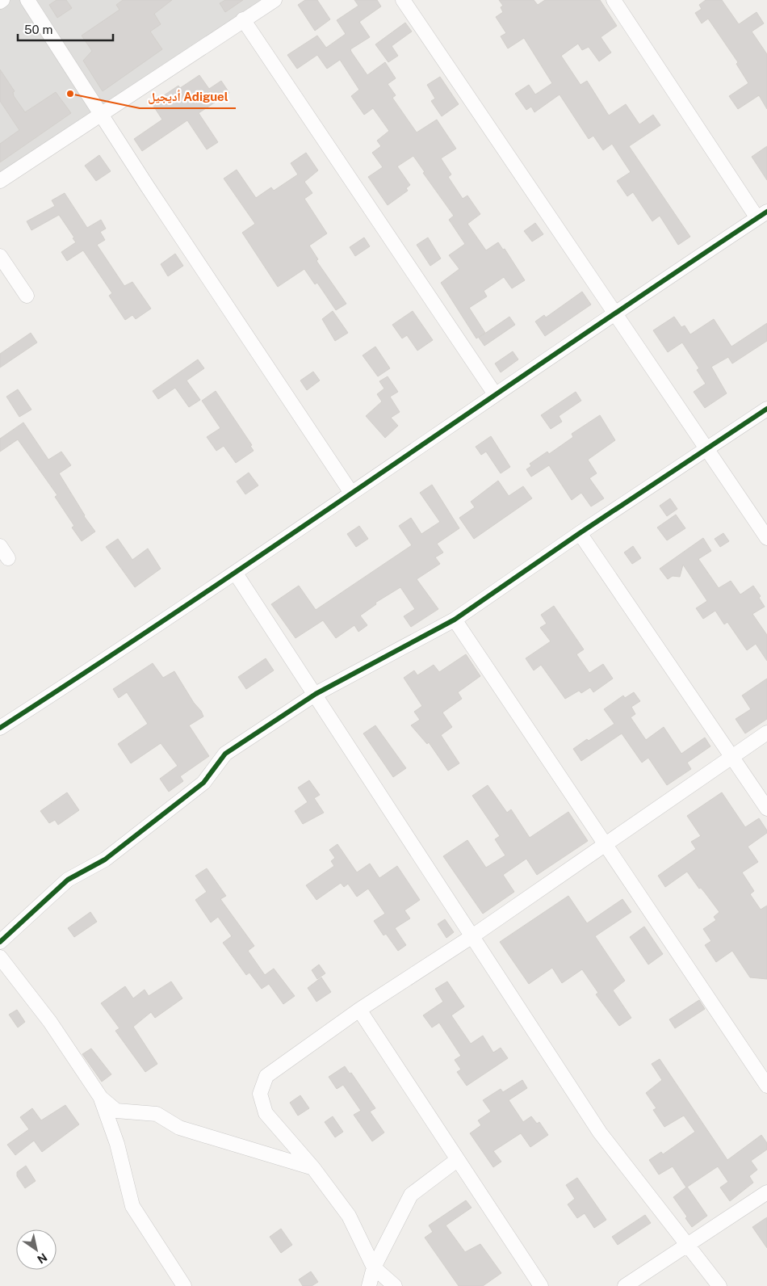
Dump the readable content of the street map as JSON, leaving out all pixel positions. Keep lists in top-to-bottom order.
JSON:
{
  "places": ["أديجيل Adiguel"],
  "scale_bar": "50 m",
  "north": "bottom right"
}
